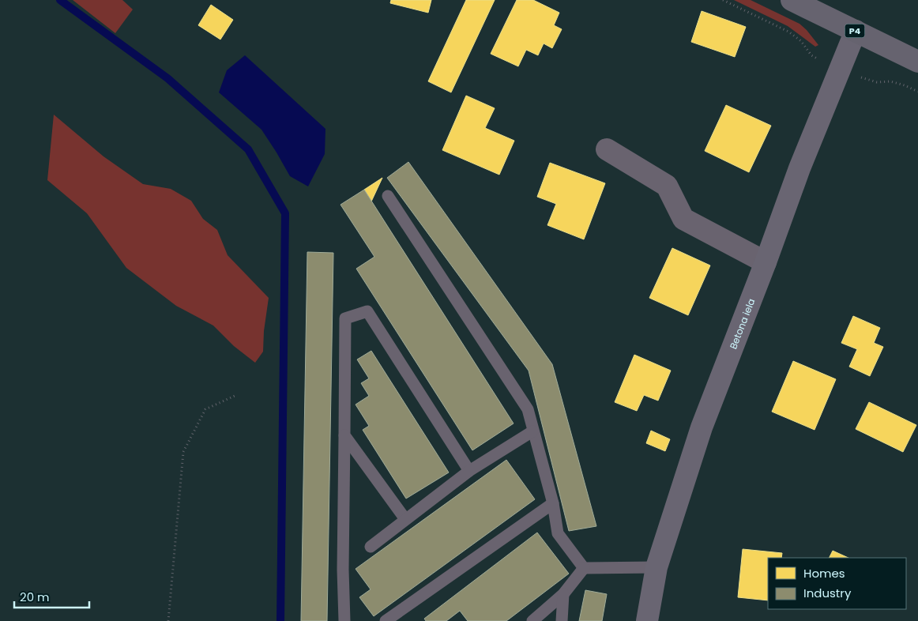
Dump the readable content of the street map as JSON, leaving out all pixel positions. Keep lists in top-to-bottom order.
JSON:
{
  "streets": {
    "main road": ["P4", "Betona iela"]
  },
  "crossings": [
    ["P4", "Betona iela"]
  ],
  "legend": ["Homes", "Industry"],
  "scale_bar": "20 m"
}
